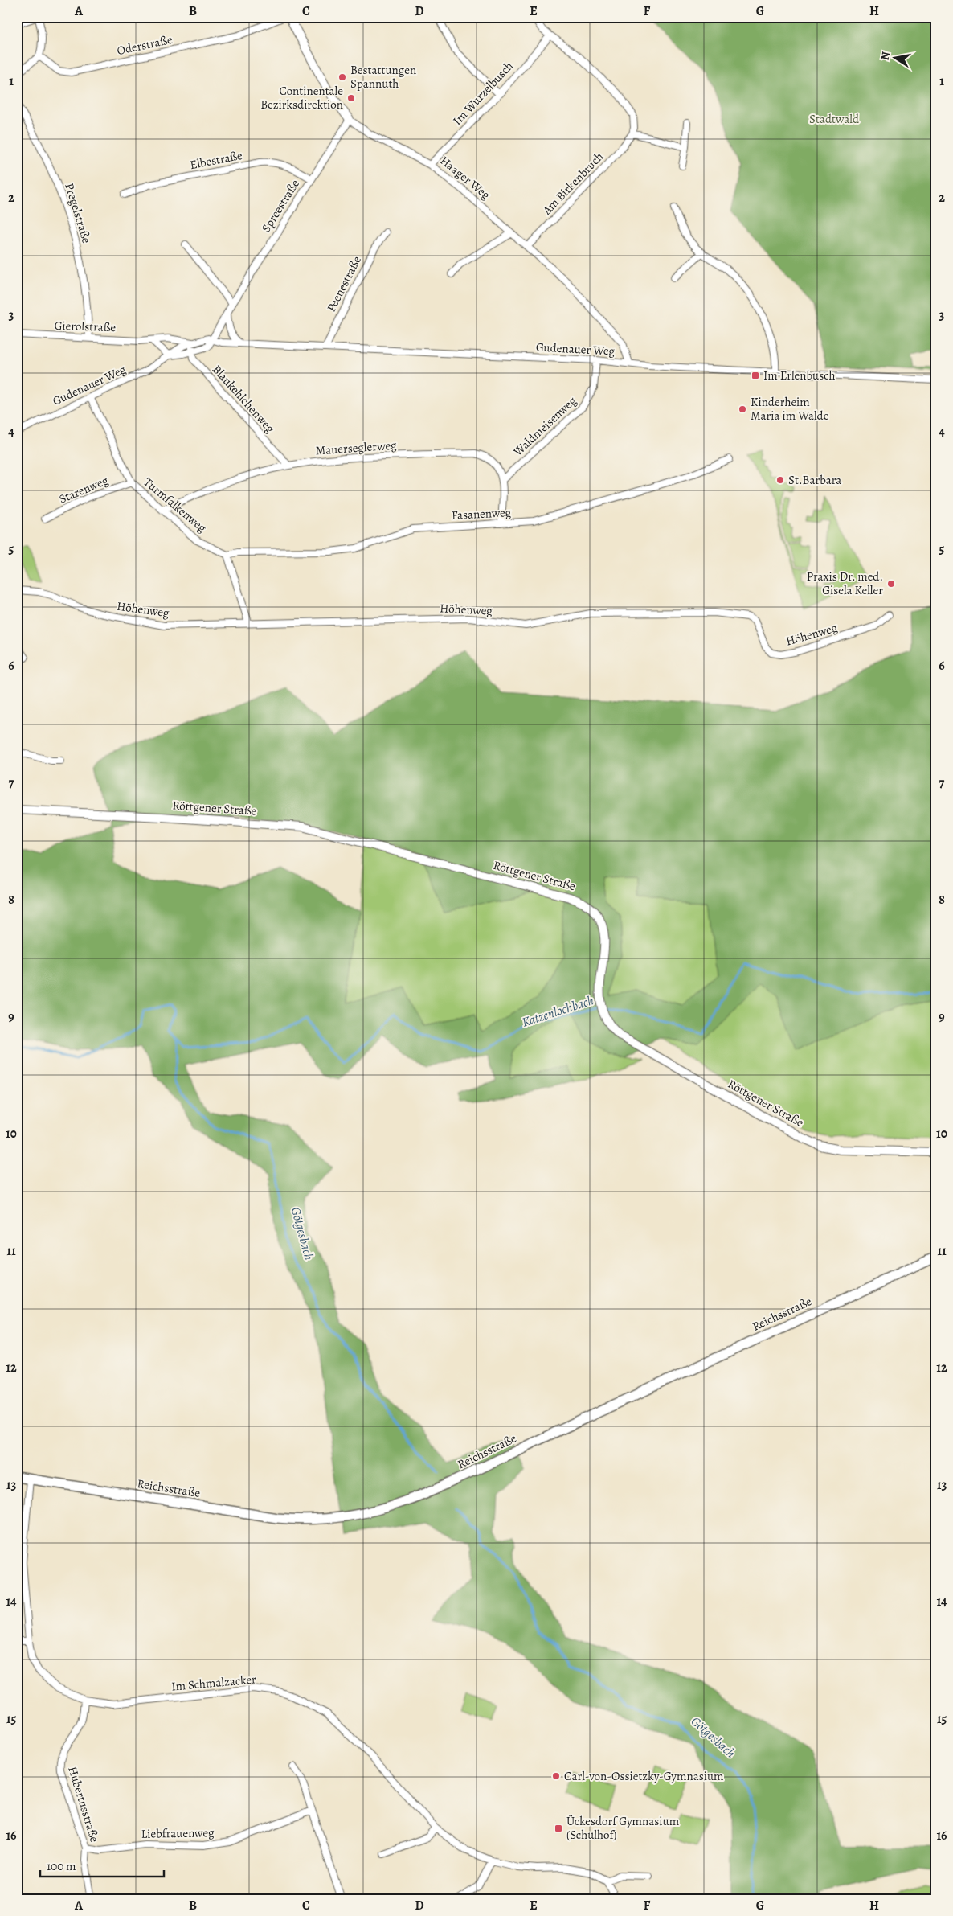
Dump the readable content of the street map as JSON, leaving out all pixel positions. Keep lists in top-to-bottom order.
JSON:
{
  "streets": {
    "main road": ["Reichsstraße"],
    "street": [
      "Oderstraße",
      "Im Wurzelbusch",
      "Elbestraße",
      "Haager Weg",
      "Am Birkenbruch",
      "Spreestraße",
      "Pregelstraße",
      "Peenestraße",
      "Gierolstraße",
      "Gudenauer Weg",
      "Blaukehlchenweg",
      "Waldmeisenweg",
      "Mauerseglerweg",
      "Starenweg",
      "Turmfalkenweg",
      "Fasanenweg",
      "Höhenweg",
      "Röttgener Straße",
      "Im Schmalzacker",
      "Hubertusstraße",
      "Liebfrauenweg"
    ]
  },
  "crossings": [
    ["Im Wurzelbusch", "Haager Weg"],
    ["Elbestraße", "Spreestraße"],
    ["Haager Weg", "Am Birkenbruch"],
    ["Haager Weg", "Spreestraße"],
    ["Haager Weg", "Gudenauer Weg"],
    ["Spreestraße", "Gudenauer Weg"],
    ["Pregelstraße", "Gierolstraße"],
    ["Peenestraße", "Gudenauer Weg"],
    ["Gierolstraße", "Gudenauer Weg"],
    ["Gudenauer Weg", "Blaukehlchenweg"],
    ["Gudenauer Weg", "Waldmeisenweg"],
    ["Gudenauer Weg", "Turmfalkenweg"],
    ["Blaukehlchenweg", "Mauerseglerweg"],
    ["Waldmeisenweg", "Mauerseglerweg"],
    ["Mauerseglerweg", "Turmfalkenweg"],
    ["Starenweg", "Turmfalkenweg"],
    ["Turmfalkenweg", "Fasanenweg"],
    ["Im Schmalzacker", "Hubertusstraße"],
    ["Hubertusstraße", "Liebfrauenweg"]
  ],
  "water": ["Katzenlochbach", "Götgesbach"],
  "parks": ["Stadtwald"],
  "places": {
    "other": [
      "Bestattungen Spannuth",
      "Continentale Bezirksdirektion",
      "Kinderheim Maria im Walde",
      "St.Barbara",
      "Praxis Dr. med. Gisela Keller",
      "Carl-von-Ossietzky-Gymnasium"
    ],
    "transit": ["Im Erlenbusch", "Ückesdorf Gymnasium (Schulhof)"]
  },
  "scale_bar": "100 m",
  "north": "left",
  "grid": {
    "columns": [
      "A",
      "B",
      "C",
      "D",
      "E",
      "F",
      "G",
      "H"
    ],
    "rows": [
      "1",
      "2",
      "3",
      "4",
      "5",
      "6",
      "7",
      "8",
      "9",
      "10",
      "11",
      "12",
      "13",
      "14",
      "15",
      "16"
    ]
  }
}
